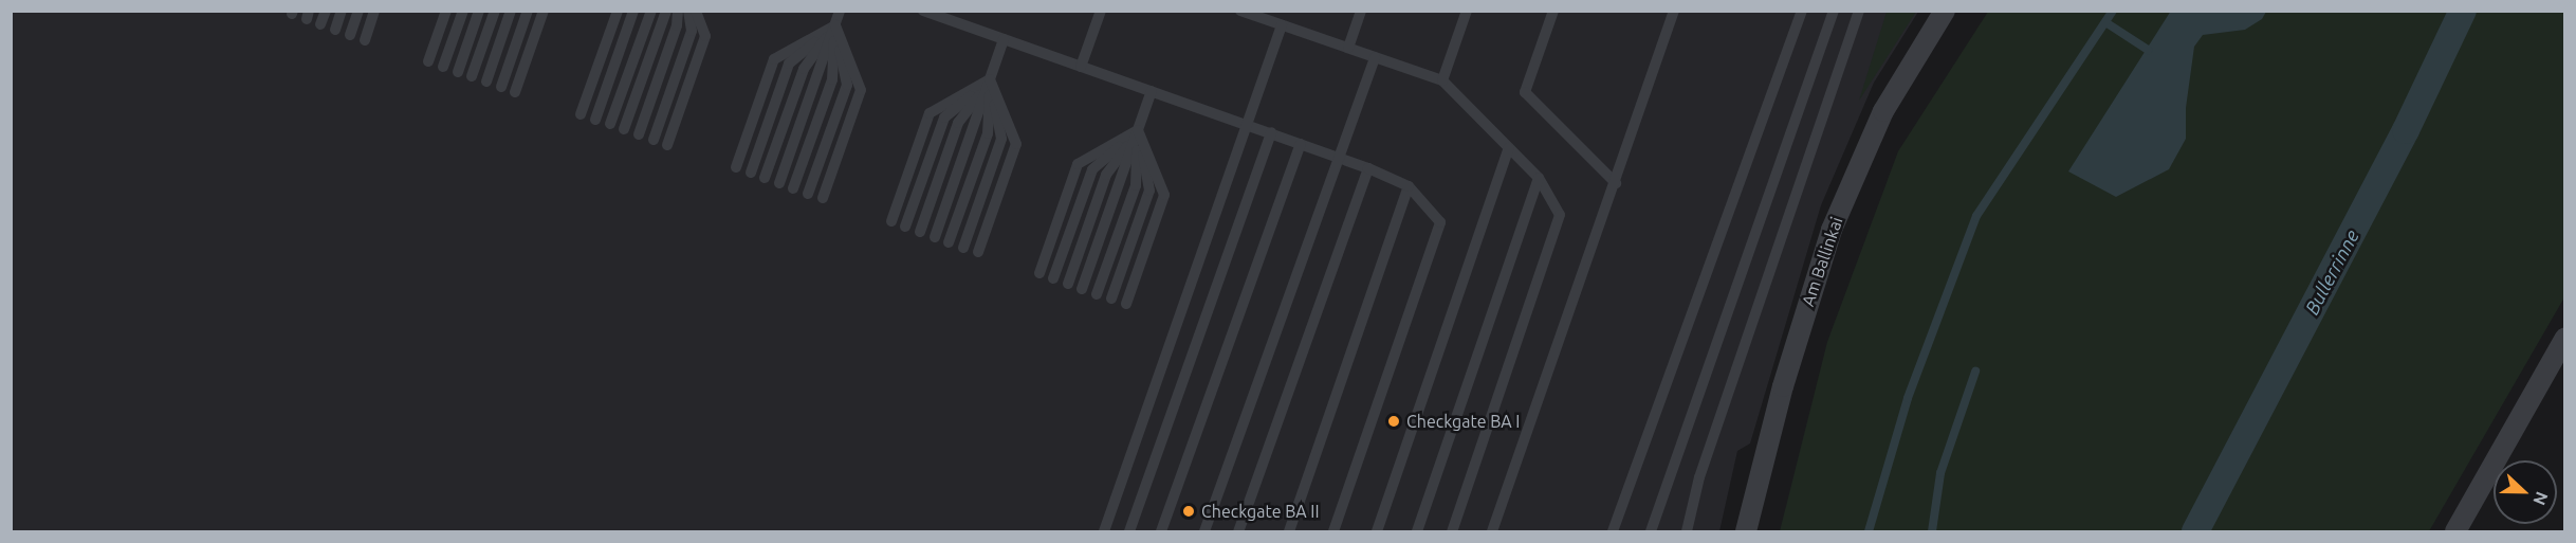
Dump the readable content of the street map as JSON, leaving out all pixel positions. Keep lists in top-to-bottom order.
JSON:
{
  "streets": {
    "street": ["Am Ballinkai"]
  },
  "water": ["Bullerrinne"],
  "places": ["Checkgate BA I", "Checkgate BA II"],
  "north": "right"
}
